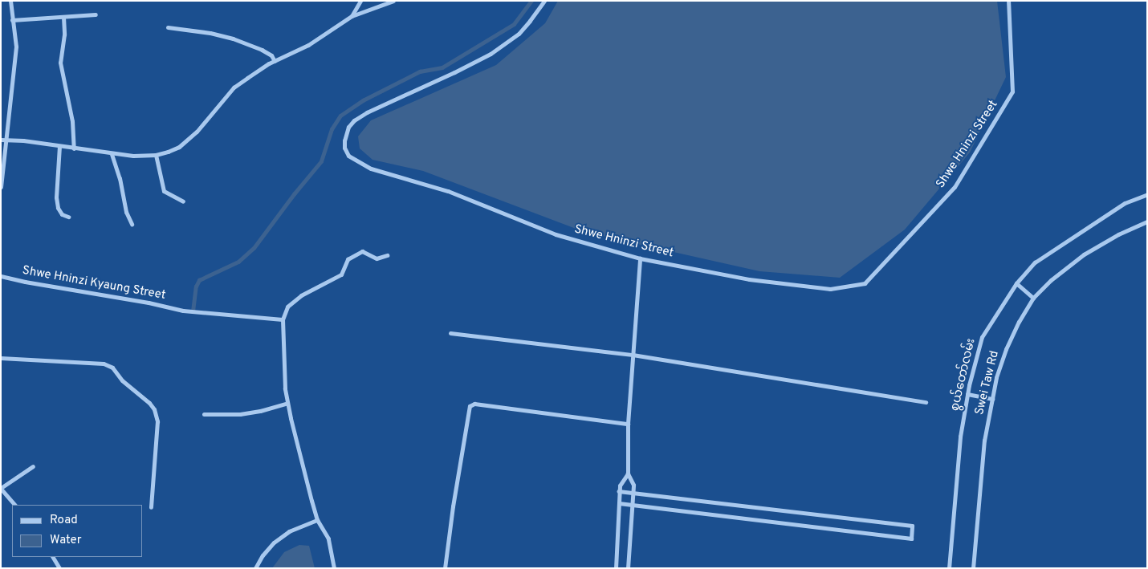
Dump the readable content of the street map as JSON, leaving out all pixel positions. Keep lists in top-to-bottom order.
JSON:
{
  "streets": {
    "street": [
      "Shwe Hninzi Street",
      "Shwe Hninzi Kyaung Street",
      "စွယ်တော်လမ်း",
      "Swei Taw Rd"
    ]
  },
  "legend": ["Road", "Water"]
}
